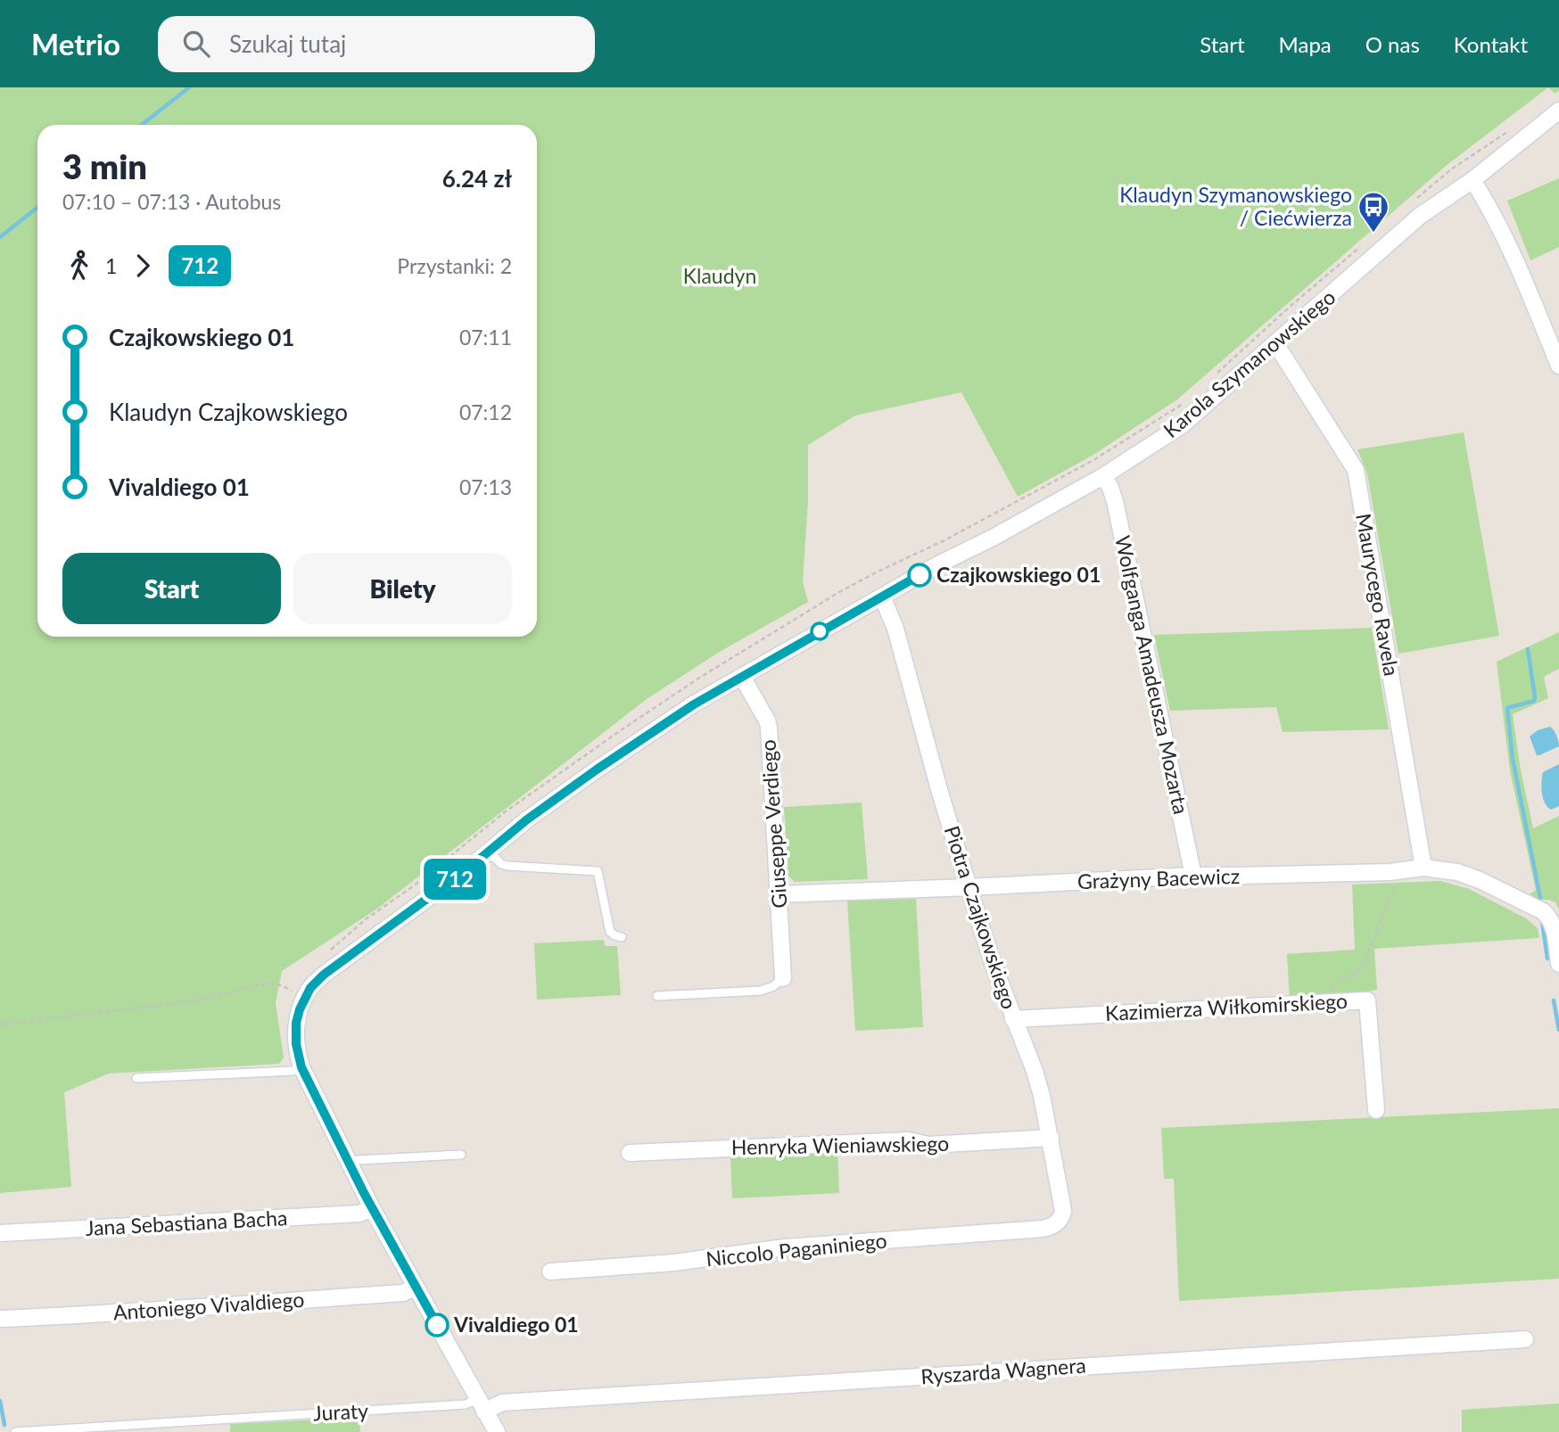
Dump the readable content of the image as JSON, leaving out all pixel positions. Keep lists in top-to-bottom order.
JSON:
{
  "streets": {
    "street": [
      "Karola Szymanowskiego",
      "Maurycego Ravela",
      "Wolfganga Amadeusza Mozarta",
      "Giuseppe Verdiego",
      "Grażyny Bacewicz",
      "Piotra Czajkowskiego",
      "Kazimierza Wiłkomirskiego",
      "Henryka Wieniawskiego",
      "Jana Sebastiana Bacha",
      "Niccolo Paganiniego",
      "Antoniego Vivaldiego",
      "Ryszarda Wagnera"
    ],
    "lane": ["Juraty"]
  },
  "crossings": [
    ["Karola Szymanowskiego", "Maurycego Ravela"],
    ["Karola Szymanowskiego", "Wolfganga Amadeusza Mozarta"],
    ["Karola Szymanowskiego", "Giuseppe Verdiego"],
    ["Karola Szymanowskiego", "Piotra Czajkowskiego"],
    ["Karola Szymanowskiego", "Jana Sebastiana Bacha"],
    ["Karola Szymanowskiego", "Antoniego Vivaldiego"],
    ["Karola Szymanowskiego", "Ryszarda Wagnera"],
    ["Karola Szymanowskiego", "Juraty"],
    ["Maurycego Ravela", "Grażyny Bacewicz"],
    ["Wolfganga Amadeusza Mozarta", "Grażyny Bacewicz"],
    ["Giuseppe Verdiego", "Grażyny Bacewicz"],
    ["Grażyny Bacewicz", "Piotra Czajkowskiego"],
    ["Piotra Czajkowskiego", "Kazimierza Wiłkomirskiego"],
    ["Piotra Czajkowskiego", "Henryka Wieniawskiego"],
    ["Piotra Czajkowskiego", "Niccolo Paganiniego"],
    ["Ryszarda Wagnera", "Juraty"]
  ],
  "parks": ["Klaudyn"],
  "places": {
    "bus stop": ["Klaudyn Szymanowskiego / Ciećwierza"],
    "other": ["Czajkowskiego 01", "Vivaldiego 01"]
  },
  "lines": ["bus line 712"],
  "page": {
    "header": "Metrio",
    "search": "Szukaj tutaj",
    "nav": [
      "Start",
      "Mapa",
      "O nas",
      "Kontakt"
    ],
    "on_map": "712",
    "heading": ["3 min", "07:10 – 07:13 · Autobus", "6.24 zł"],
    "legs": ["1", "712", "Przystanki: 2"],
    "list": [
      {
        "name": "Czajkowskiego 01",
        "value": "07:11"
      },
      {
        "name": "Klaudyn Czajkowskiego",
        "value": "07:12"
      },
      {
        "name": "Vivaldiego 01",
        "value": "07:13"
      }
    ],
    "buttons": ["Start", "Bilety"]
  }
}
